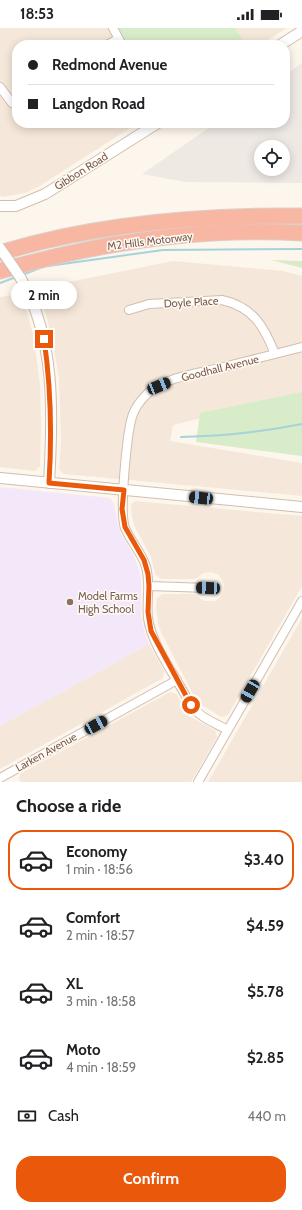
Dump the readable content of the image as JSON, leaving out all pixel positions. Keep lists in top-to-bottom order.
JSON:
{
  "streets": {
    "highway": ["M2 Hills Motorway"],
    "street": [
      "Gibbon Road",
      "Doyle Place",
      "Goodhall Avenue",
      "Larken Avenue"
    ]
  },
  "crossings": [
    ["Doyle Place", "Goodhall Avenue"],
    ["Goodhall Avenue", "Larken Avenue"]
  ],
  "places": ["Model Farms High School"],
  "page": {
    "status": "18:53",
    "banner": ["Redmond Avenue", "Langdon Road"],
    "bubble": "2 min",
    "heading": "Choose a ride",
    "list": [
      {
        "name": "Economy",
        "note": "1 min · 18:56",
        "value": "$3.40"
      },
      {
        "name": "Comfort",
        "note": "2 min · 18:57",
        "value": "$4.59"
      },
      {
        "name": "XL",
        "note": "3 min · 18:58",
        "value": "$5.78"
      },
      {
        "name": "Moto",
        "note": "4 min · 18:59",
        "value": "$2.85"
      }
    ],
    "pay": ["Cash", "440 m"],
    "buttons": "Confirm"
  }
}
